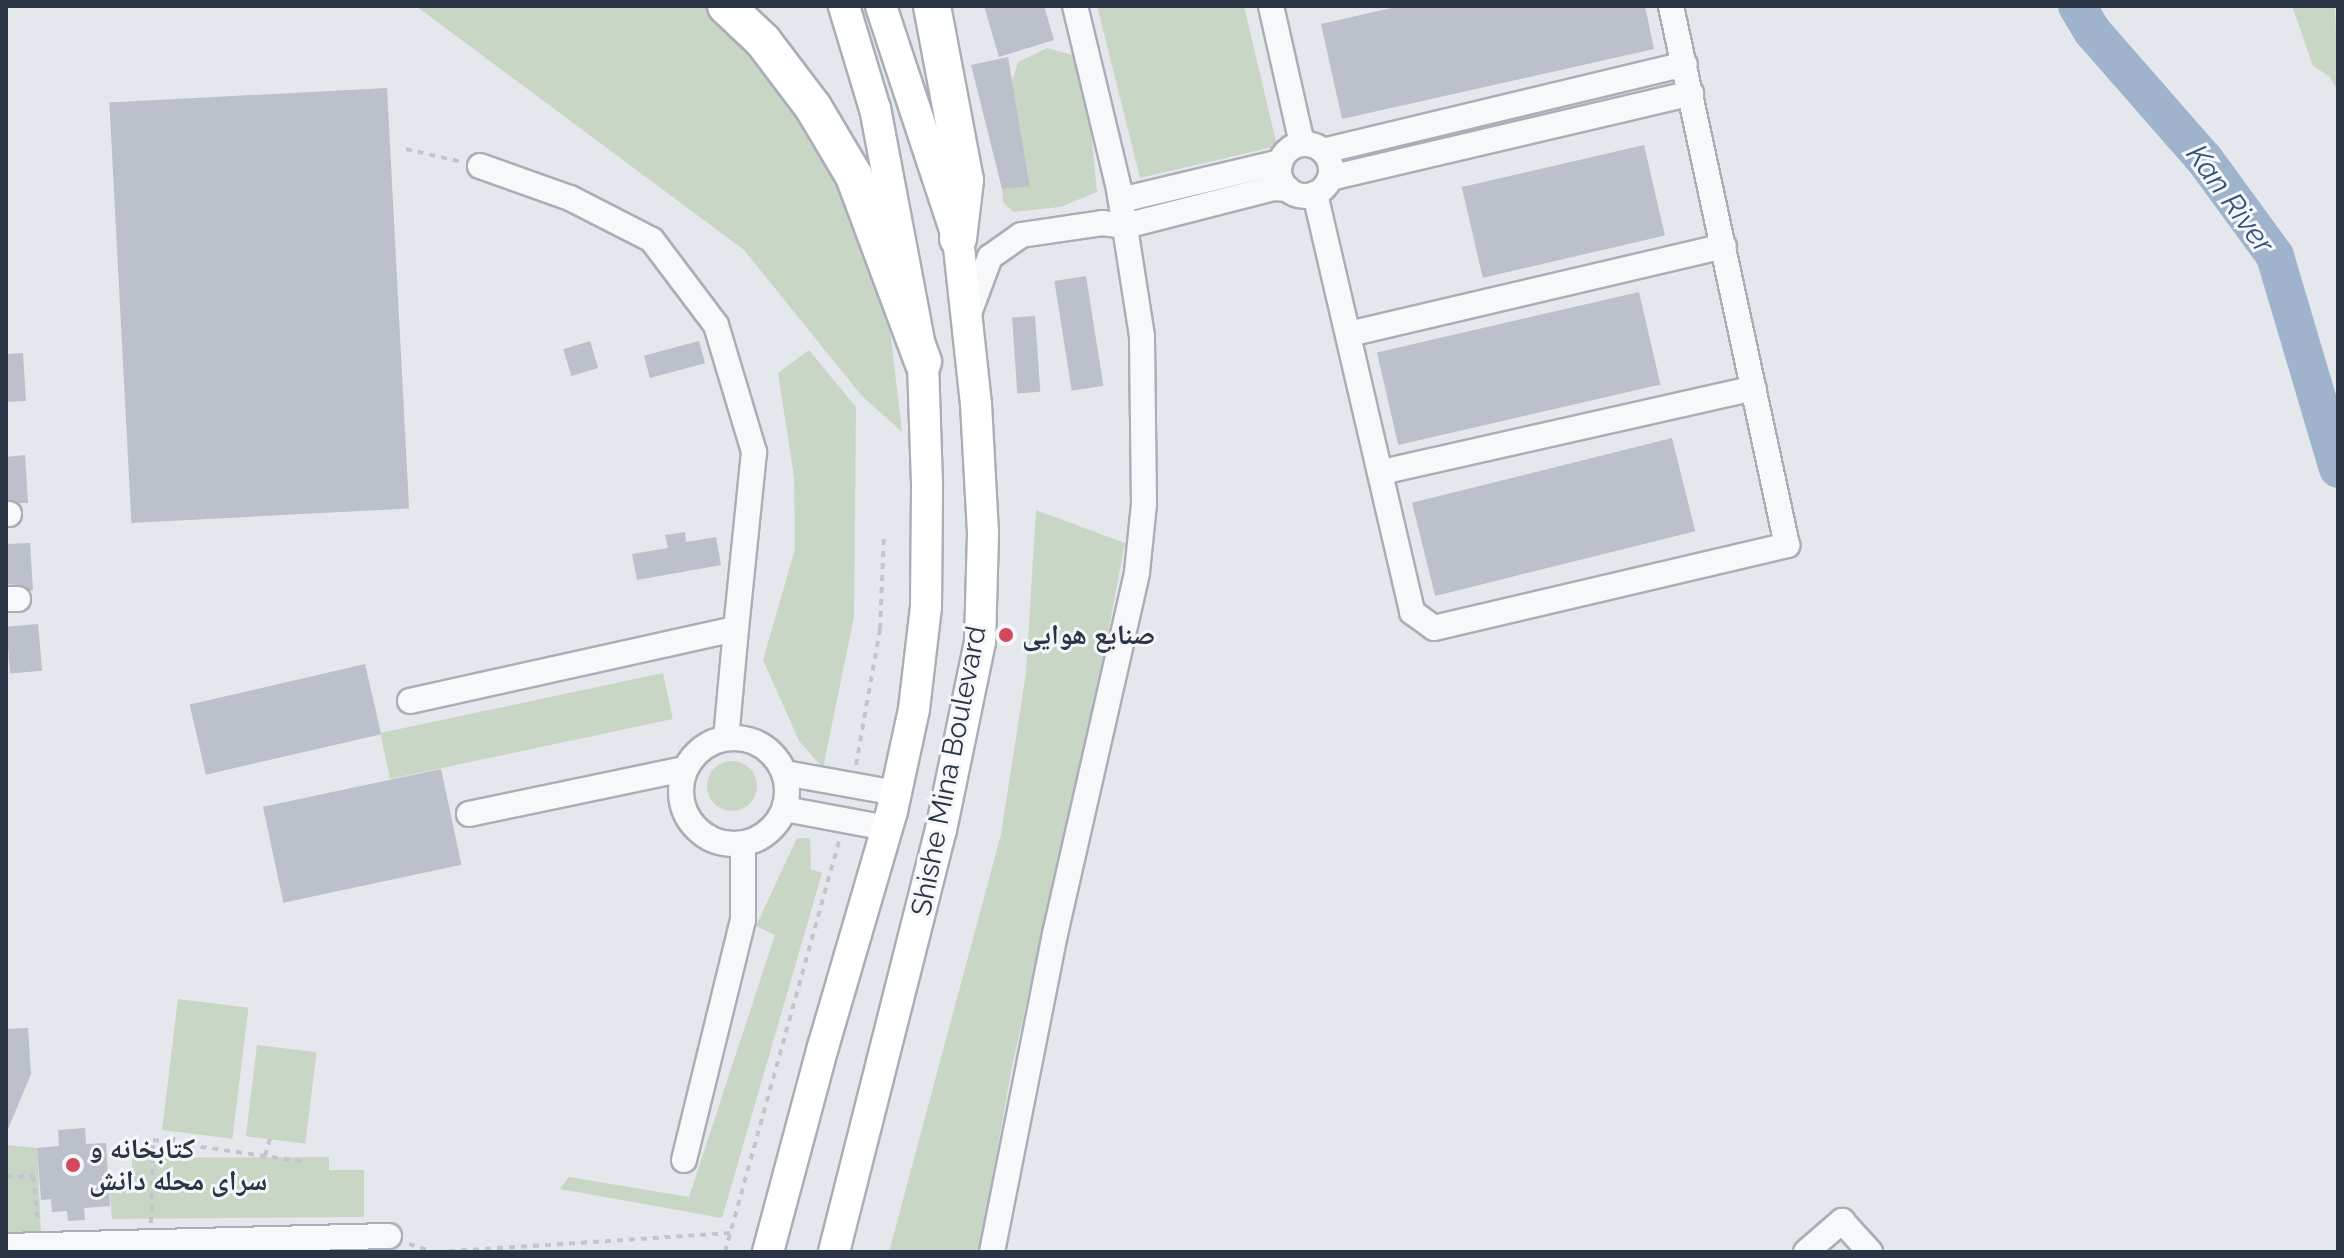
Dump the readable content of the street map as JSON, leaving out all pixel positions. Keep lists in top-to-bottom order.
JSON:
{
  "streets": {
    "main road": ["Shishe Mina Boulevard"]
  },
  "water": ["Kan River"],
  "places": ["صنایع هوایی", "کتابخانه و سرای محله دانش"]
}
